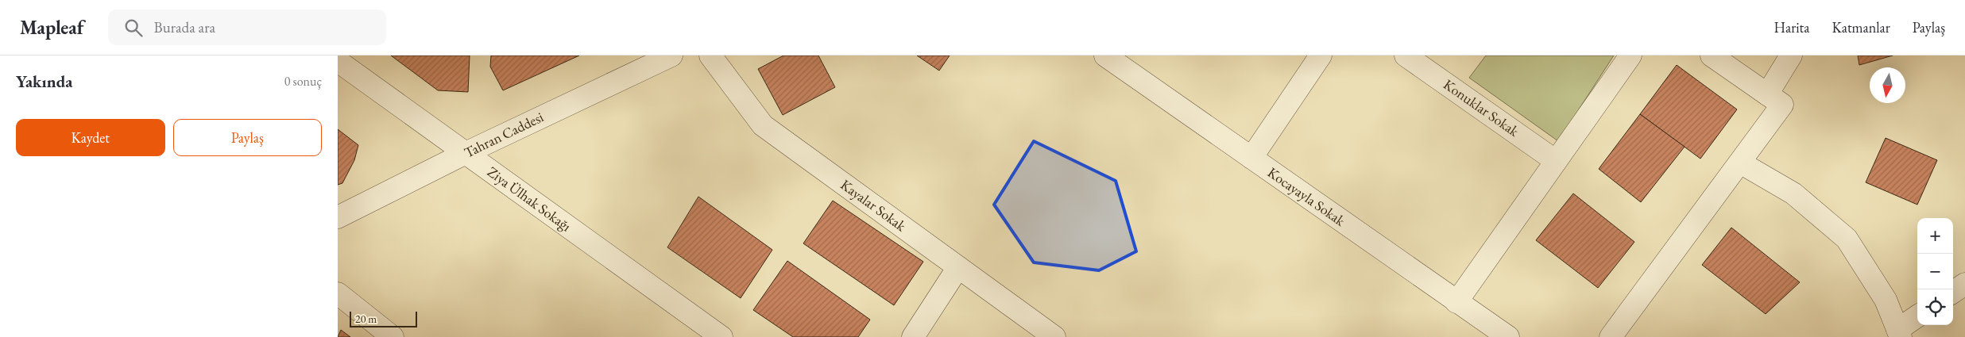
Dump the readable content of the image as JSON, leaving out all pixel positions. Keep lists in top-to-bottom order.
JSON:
{
  "streets": {
    "street": [
      "Konuklar Sokak",
      "Tahran Caddesi",
      "Kocayayla Sokak",
      "Ziya Ülhak Sokağı",
      "Kayalar Sokak"
    ]
  },
  "crossings": [
    ["Tahran Caddesi", "Ziya Ülhak Sokağı"]
  ],
  "scale_bar": "20 m",
  "north": "bottom",
  "page": {
    "header": "Mapleaf",
    "search": "Burada ara",
    "nav": ["Harita", "Katmanlar", "Paylaş"],
    "heading": ["Yakında", "0 sonuç"],
    "buttons": ["Kaydet", "Paylaş"],
    "map_buttons": ["+", "−"],
    "scale": "20 m"
  }
}
